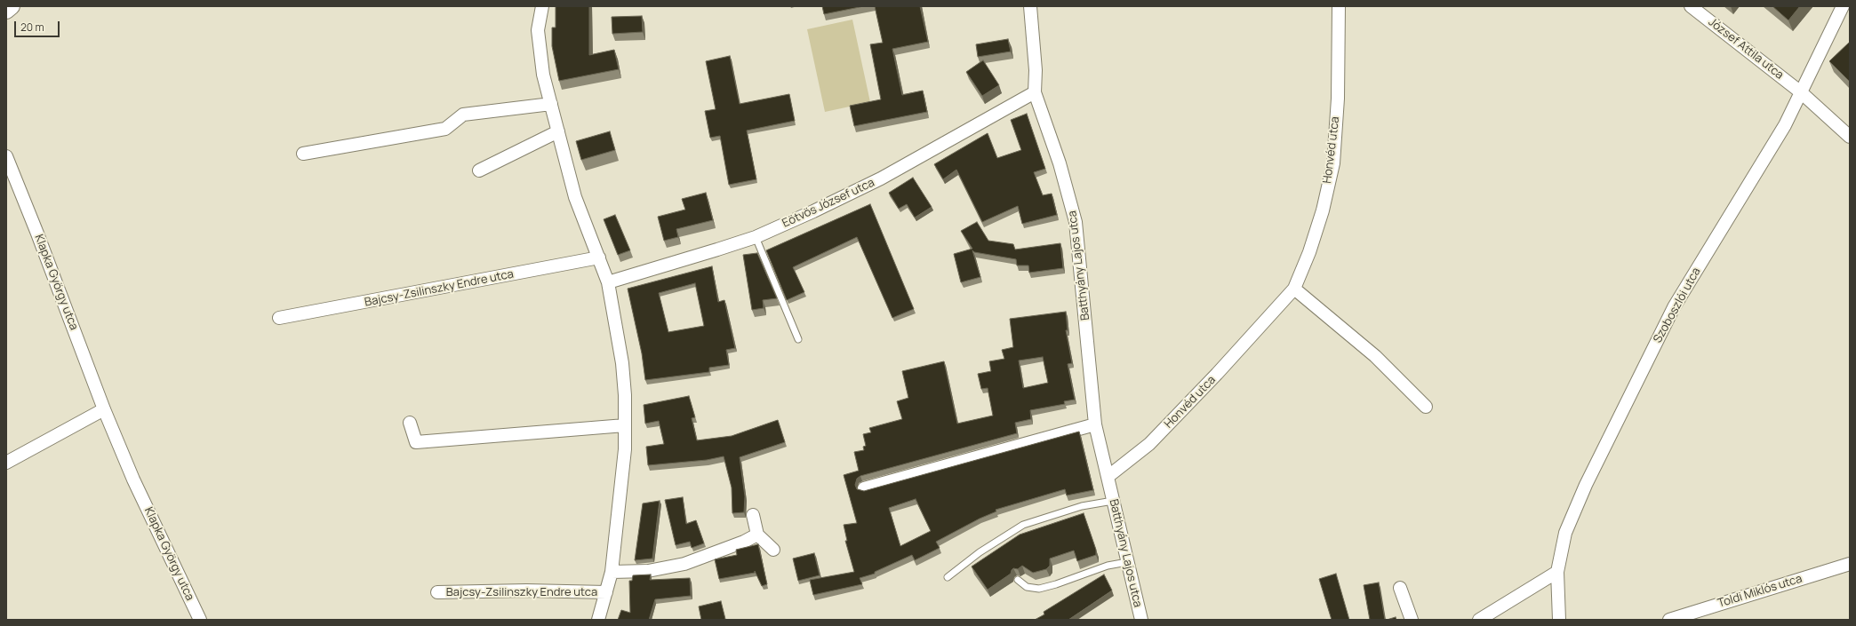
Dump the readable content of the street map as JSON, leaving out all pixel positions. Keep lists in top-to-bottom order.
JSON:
{
  "streets": {
    "street": [
      "József Attila utca",
      "Honvéd utca",
      "Eötvös József utca",
      "Batthyány Lajos utca",
      "Klapka György utca",
      "Bajcsy-Zsilinszky Endre utca",
      "Szoboszlói utca",
      "Toldi Miklós utca"
    ]
  },
  "crossings": [
    ["József Attila utca", "Szoboszlói utca"],
    ["Honvéd utca", "Batthyány Lajos utca"],
    ["Eötvös József utca", "Batthyány Lajos utca"],
    ["Eötvös József utca", "Bajcsy-Zsilinszky Endre utca"]
  ],
  "scale_bar": "20 m"
}
